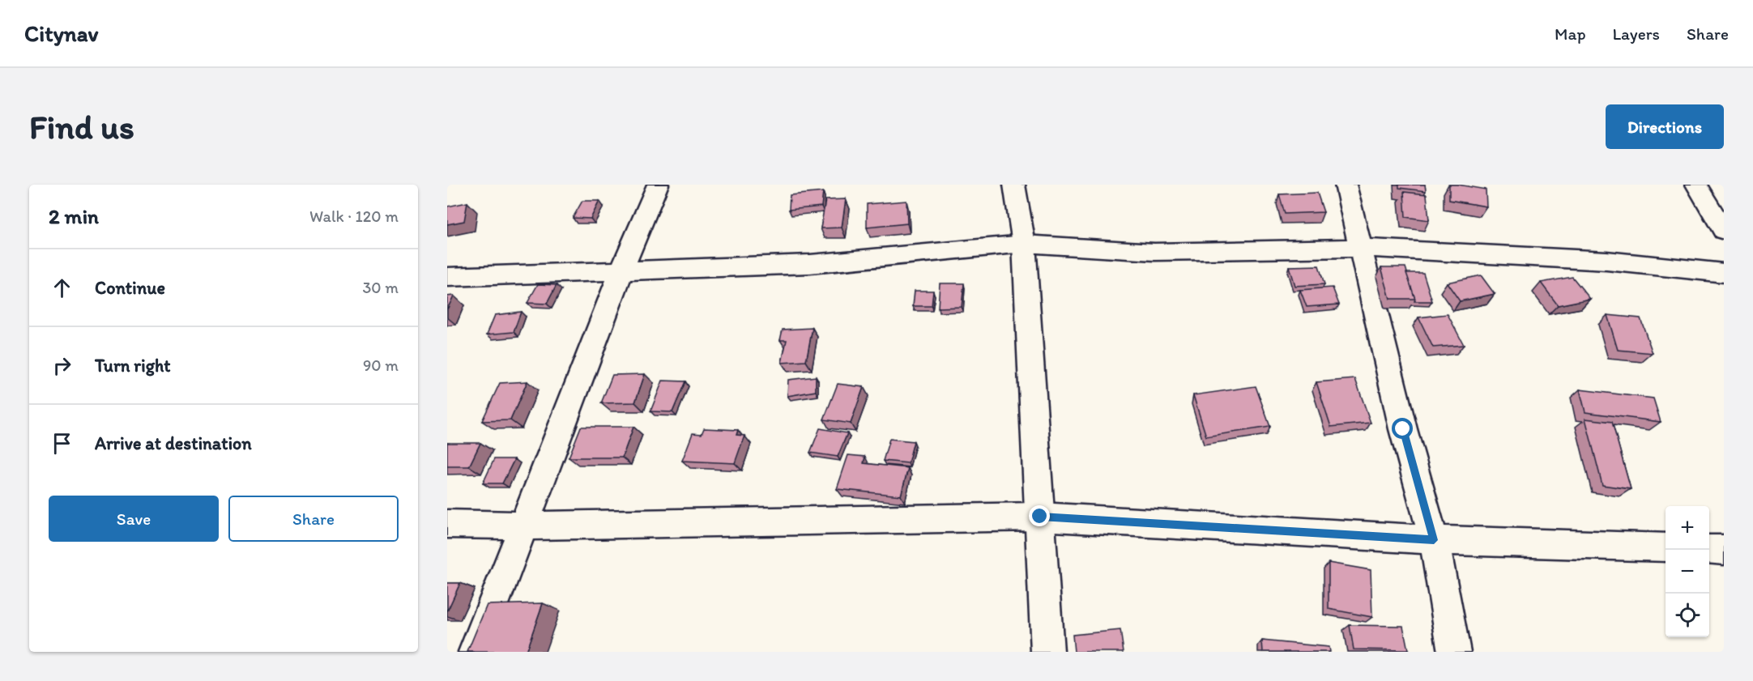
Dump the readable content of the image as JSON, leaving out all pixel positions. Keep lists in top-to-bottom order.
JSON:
{
  "page": {
    "header": "Citynav",
    "nav": ["Map", "Layers", "Share"],
    "buttons": [
      "Directions",
      ["Save", "Share"]
    ],
    "title": "Find us",
    "heading": ["2 min", "Walk · 120 m"],
    "list": [
      ["Continue", "30 m"],
      ["Turn right", "90 m"],
      "Arrive at destination"
    ],
    "map_buttons": ["+", "−"]
  }
}
